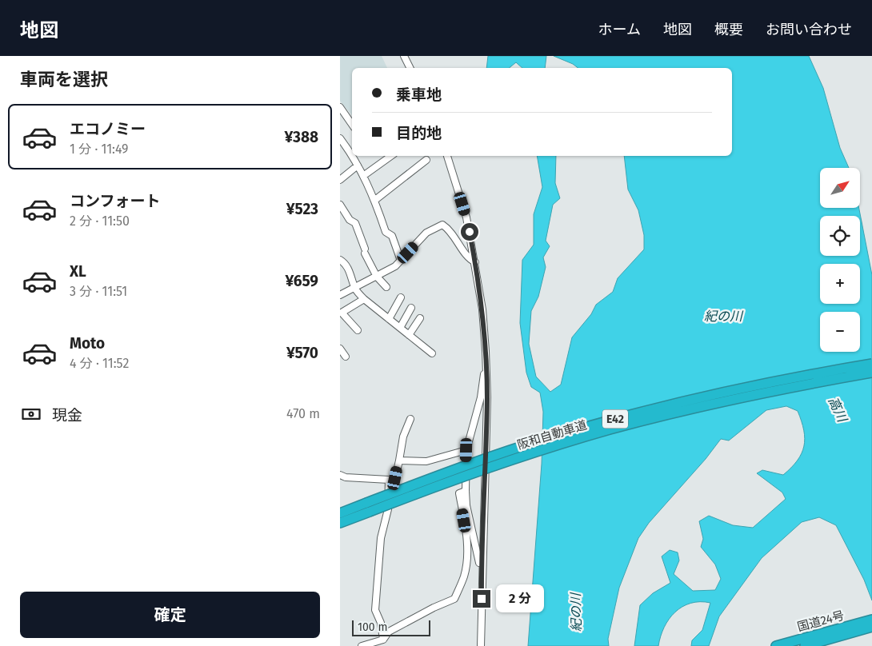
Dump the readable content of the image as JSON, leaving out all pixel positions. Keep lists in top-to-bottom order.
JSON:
{
  "streets": {
    "highway": ["E42", "阪和自動車道", "国道24号"]
  },
  "water": ["紀の川", "高川"],
  "scale_bar": "100 m",
  "north": "top right",
  "page": {
    "header": "地図",
    "nav": [
      "ホーム",
      "地図",
      "概要",
      "お問い合わせ"
    ],
    "heading": "車両を選択",
    "banner": ["乗車地", "目的地"],
    "list": [
      {
        "name": "エコノミー",
        "note": "1 分 · 11:49",
        "value": "¥388"
      },
      {
        "name": "コンフォート",
        "note": "2 分 · 11:50",
        "value": "¥523"
      },
      {
        "name": "XL",
        "note": "3 分 · 11:51",
        "value": "¥659"
      },
      {
        "name": "Moto",
        "note": "4 分 · 11:52",
        "value": "¥570"
      }
    ],
    "map_buttons": ["+", "−"],
    "pay": ["現金", "470 m"],
    "buttons": "確定",
    "bubble": "2 分",
    "scale": "100 m"
  }
}
